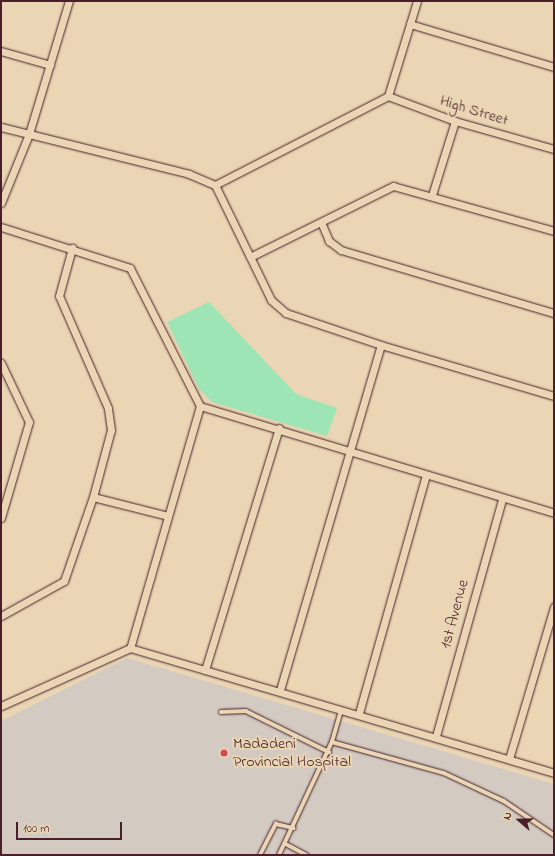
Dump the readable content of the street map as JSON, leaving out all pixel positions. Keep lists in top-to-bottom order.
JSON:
{
  "streets": {
    "street": ["High Street", "1st Avenue"]
  },
  "places": ["Madadeni Provincial Hospital"],
  "scale_bar": "100 m",
  "north": "left"
}
